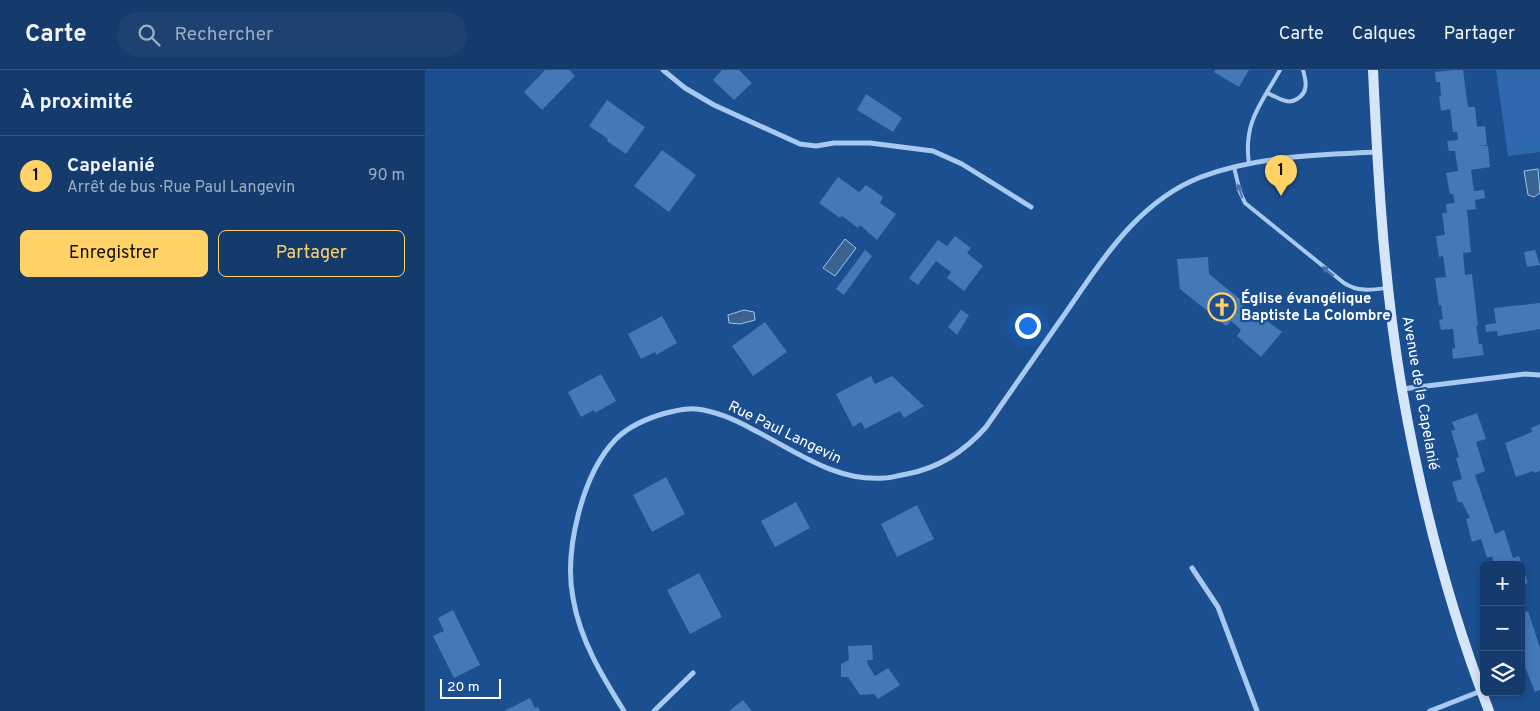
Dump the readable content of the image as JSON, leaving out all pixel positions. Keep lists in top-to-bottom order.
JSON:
{
  "streets": {
    "street": ["Avenue de la Capelanié", "Rue Paul Langevin"]
  },
  "crossings": [
    ["Avenue de la Capelanié", "Rue Paul Langevin"]
  ],
  "places": {
    "church": ["Église évangélique Baptiste La Colombre"]
  },
  "scale_bar": "20 m",
  "page": {
    "header": "Carte",
    "search": "Rechercher",
    "nav": ["Carte", "Calques", "Partager"],
    "heading": "À proximité",
    "list": [
      {
        "mark": "1",
        "name": "Capelanié",
        "note": "Arrêt de bus · Rue Paul Langevin",
        "value": "90 m"
      }
    ],
    "pins": "1",
    "buttons": ["Enregistrer", "Partager"],
    "map_buttons": ["+", "−"],
    "scale": "20 m"
  }
}
